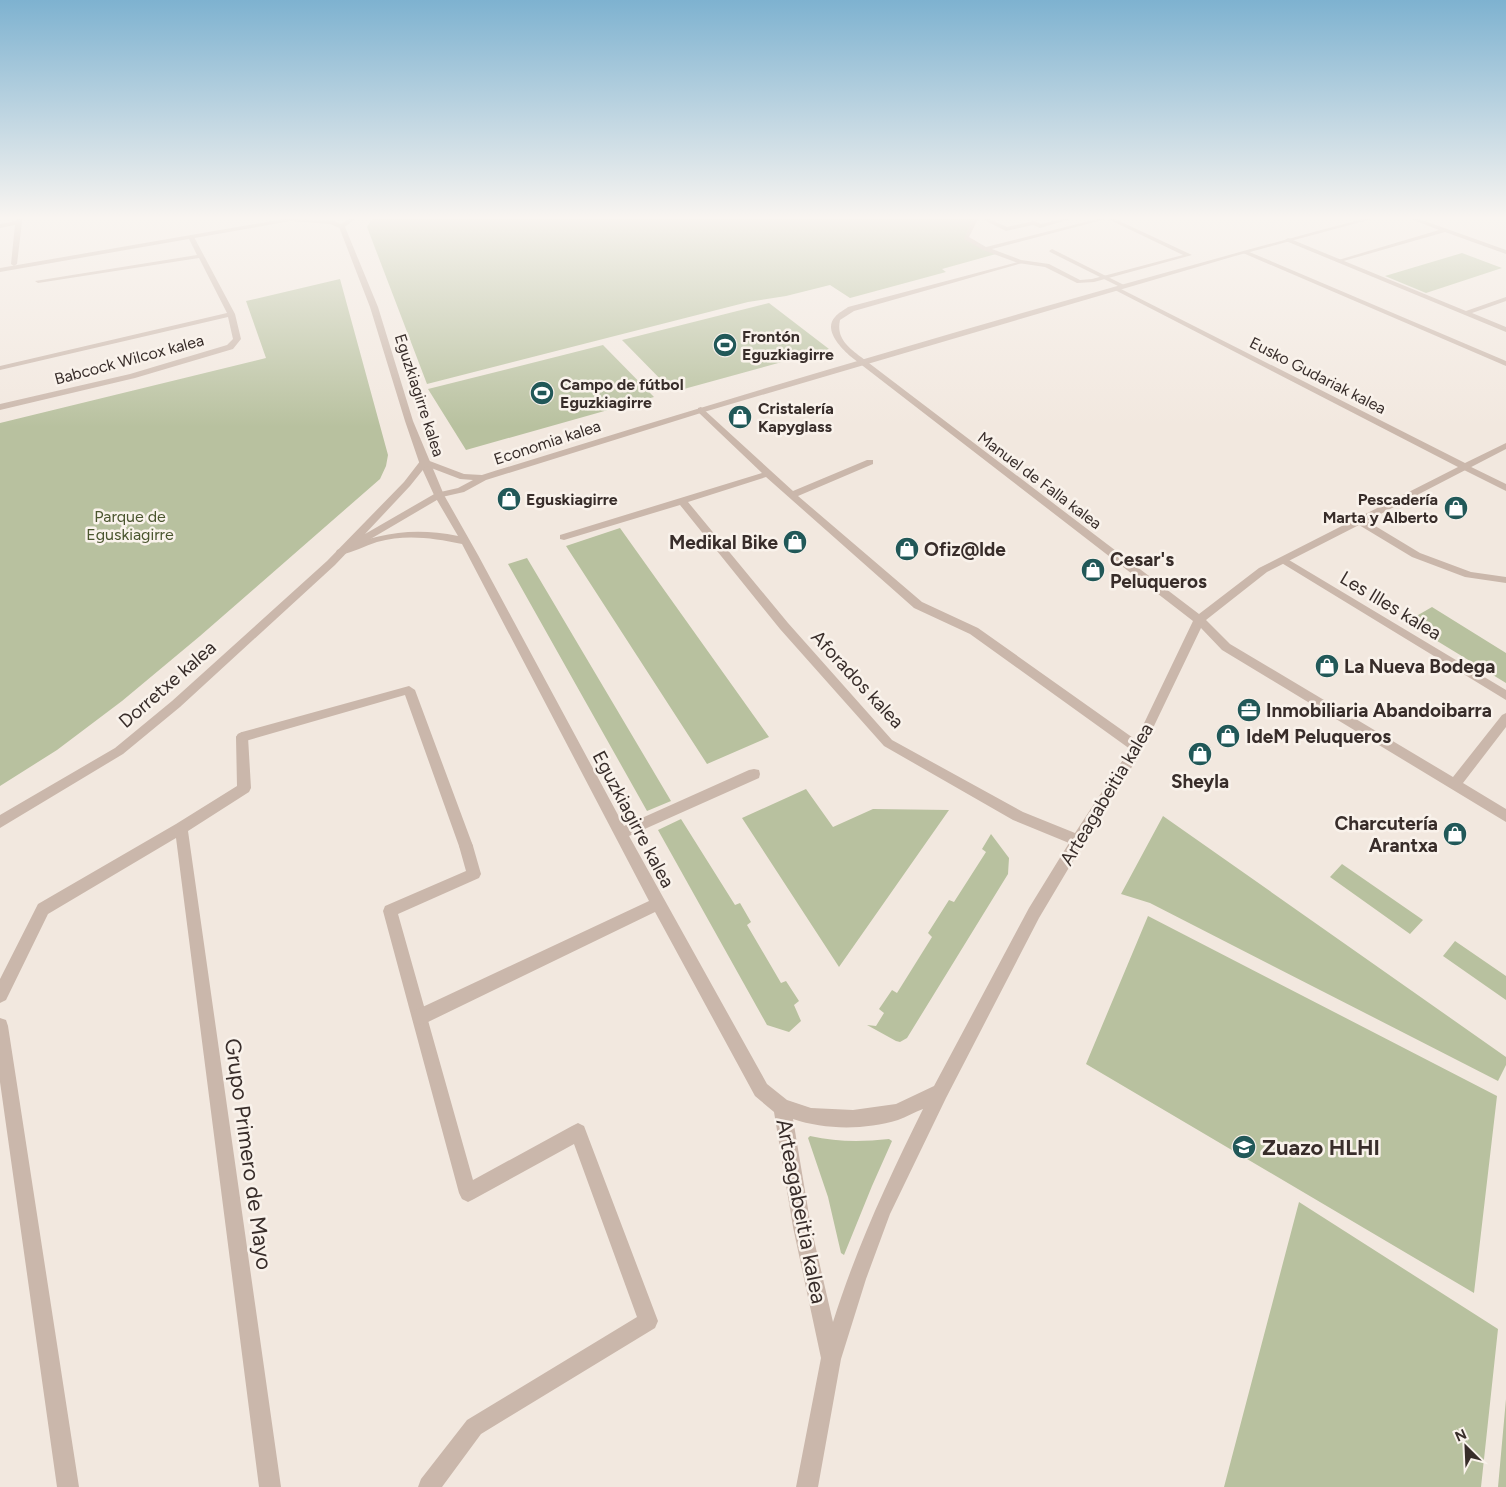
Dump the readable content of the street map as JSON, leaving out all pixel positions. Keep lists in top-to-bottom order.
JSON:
{
  "streets": {
    "street": [
      "Babcock Wilcox kalea",
      "Eusko Gudariak kalea",
      "Eguzkiagirre kalea",
      "Economia kalea",
      "Manuel de Falla kalea",
      "Les Illes kalea",
      "Aforados kalea",
      "Dorretxe kalea",
      "Arteagabeitia kalea",
      "Grupo Primero de Mayo"
    ]
  },
  "crossings": [
    ["Eusko Gudariak kalea", "Arteagabeitia kalea"],
    ["Eguzkiagirre kalea", "Economia kalea"],
    ["Eguzkiagirre kalea", "Dorretxe kalea"],
    ["Eguzkiagirre kalea", "Arteagabeitia kalea"],
    ["Economia kalea", "Manuel de Falla kalea"],
    ["Economia kalea", "Dorretxe kalea"],
    ["Manuel de Falla kalea", "Arteagabeitia kalea"],
    ["Les Illes kalea", "Arteagabeitia kalea"],
    ["Aforados kalea", "Arteagabeitia kalea"]
  ],
  "parks": ["Parque de Eguskiagirre"],
  "places": {
    "sports": ["Frontón Eguzkiagirre", "Campo de fútbol Eguzkiagirre"],
    "shop": [
      "Cristalería Kapyglass",
      "Eguskiagirre",
      "Pescadería Marta y Alberto",
      "Medikal Bike",
      "Ofiz@lde",
      "Cesar's Peluqueros",
      "La Nueva Bodega",
      "IdeM Peluqueros",
      "Sheyla",
      "Charcutería Arantxa"
    ],
    "office": ["Inmobiliaria Abandoibarra"],
    "school or university": ["Zuazo HLHI"]
  },
  "north": "top left"
}
